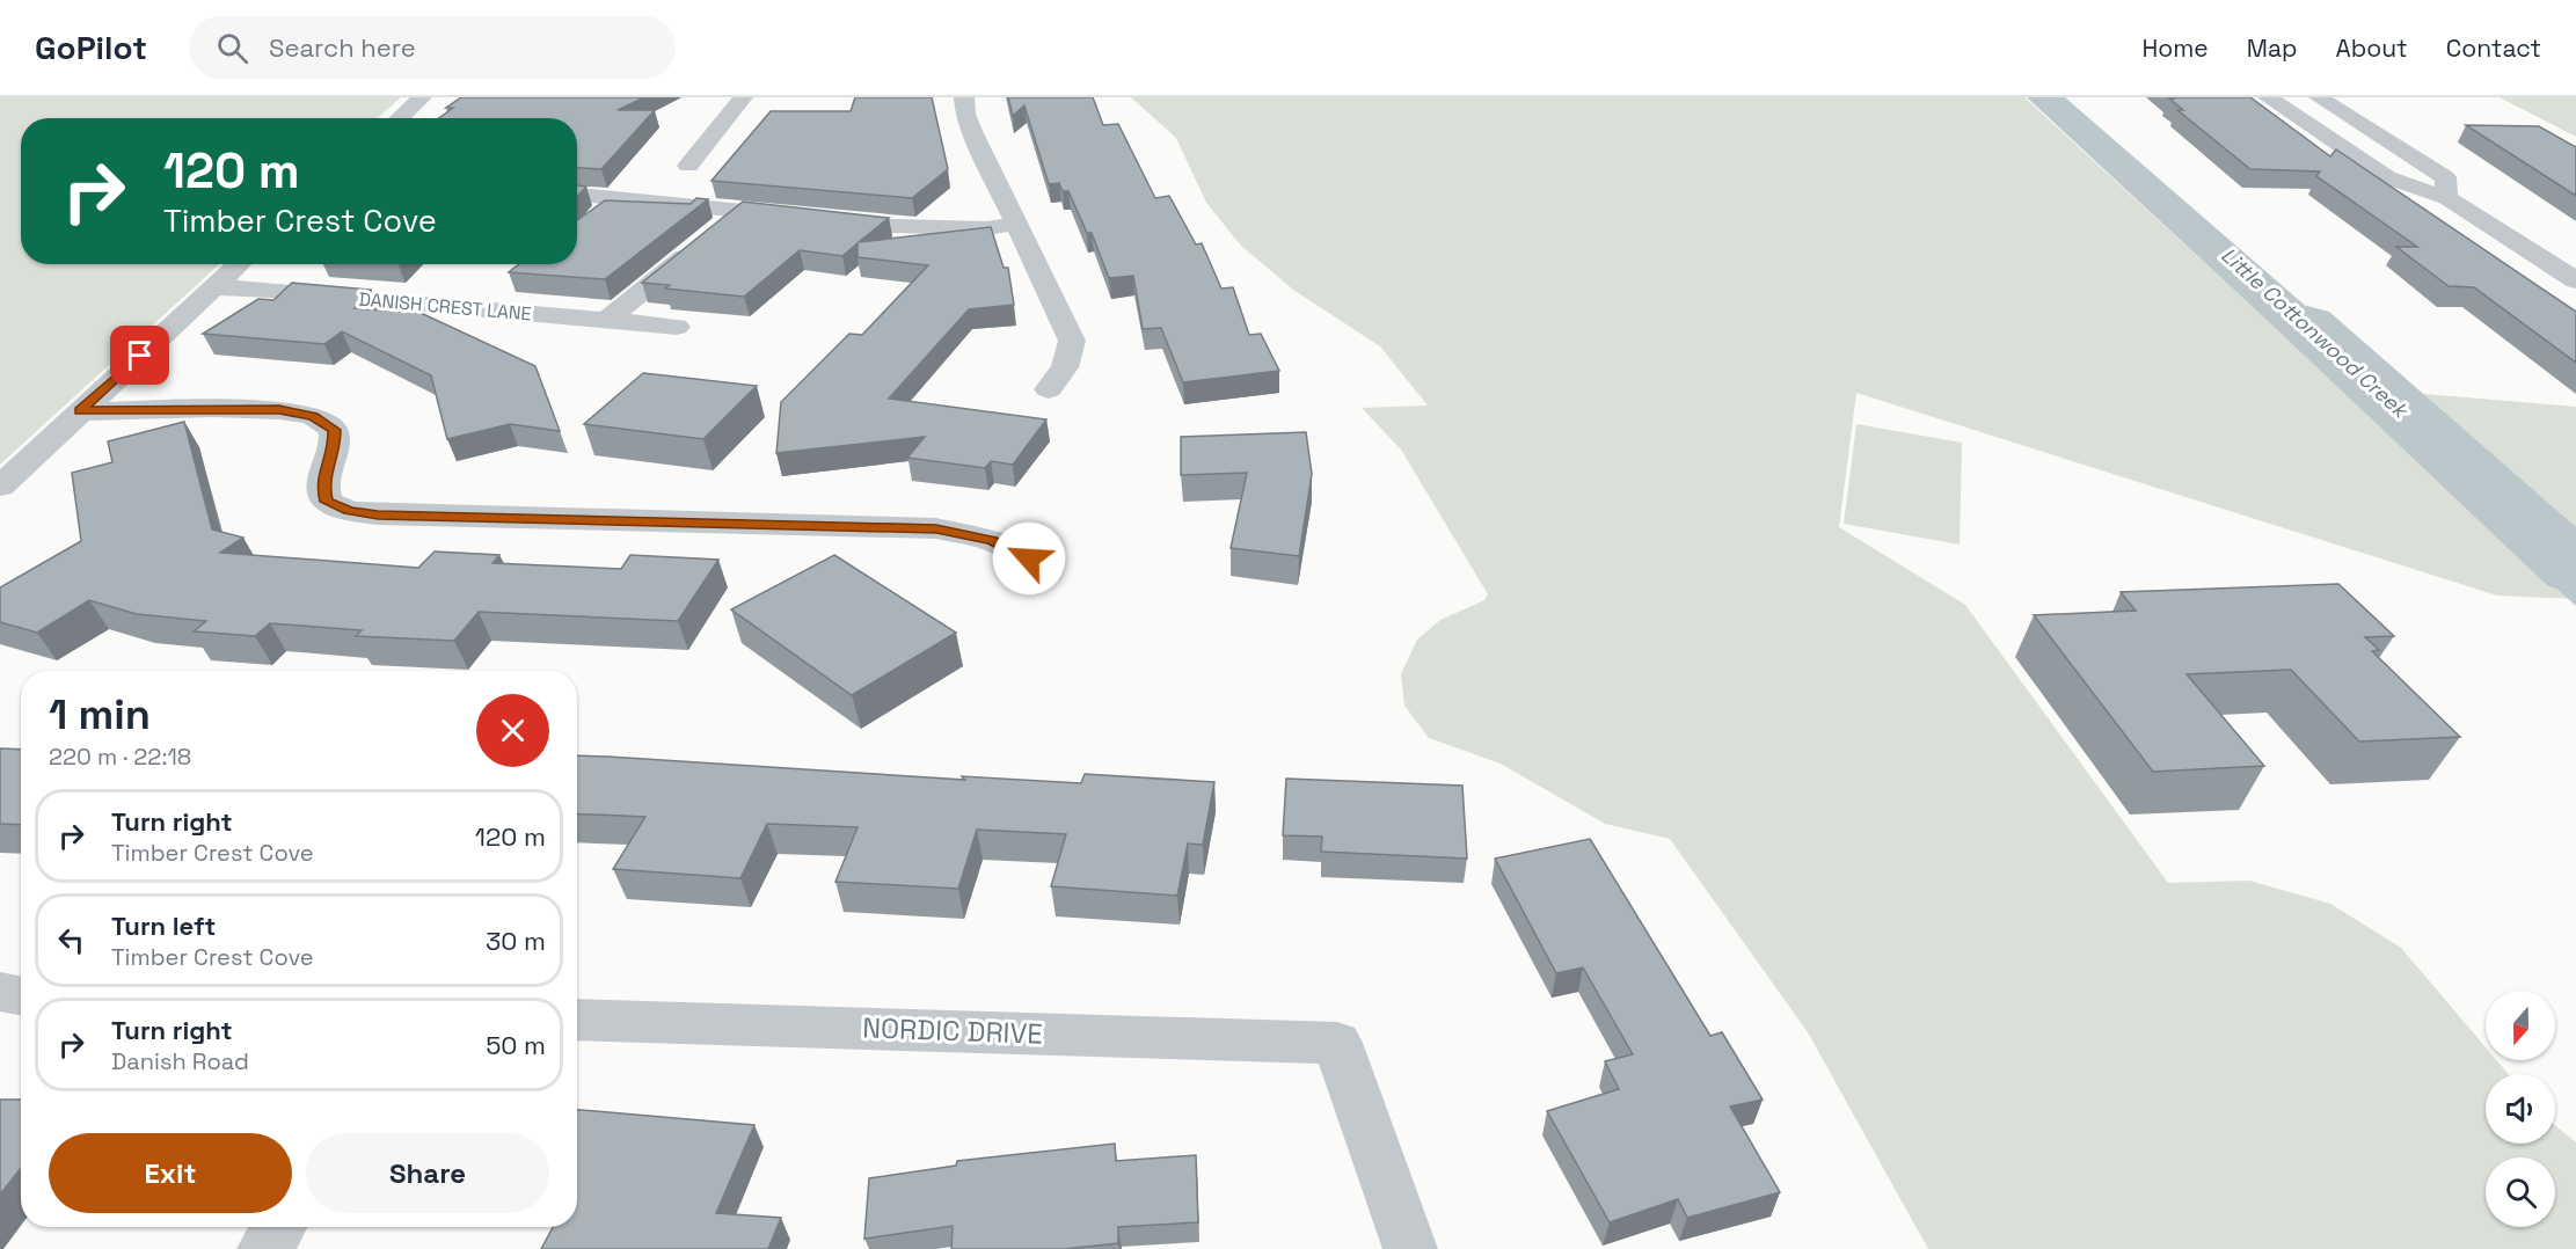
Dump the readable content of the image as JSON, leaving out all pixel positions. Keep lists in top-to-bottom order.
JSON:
{
  "streets": {
    "street": ["DANISH CREST LANE", "NORDIC DRIVE"]
  },
  "water": ["Little Cottonwood Creek"],
  "north": "bottom",
  "page": {
    "header": "GoPilot",
    "search": "Search here",
    "nav": [
      "Home",
      "Map",
      "About",
      "Contact"
    ],
    "turn": ["120 m", "Timber Crest Cove"],
    "heading": ["1 min", "220 m · 22:18"],
    "list": [
      {
        "name": "Turn right",
        "note": "Timber Crest Cove",
        "value": "120 m"
      },
      {
        "name": "Turn left",
        "note": "Timber Crest Cove",
        "value": "30 m"
      },
      {
        "name": "Turn right",
        "note": "Danish Road",
        "value": "50 m"
      }
    ],
    "buttons": ["Exit", "Share"]
  }
}
